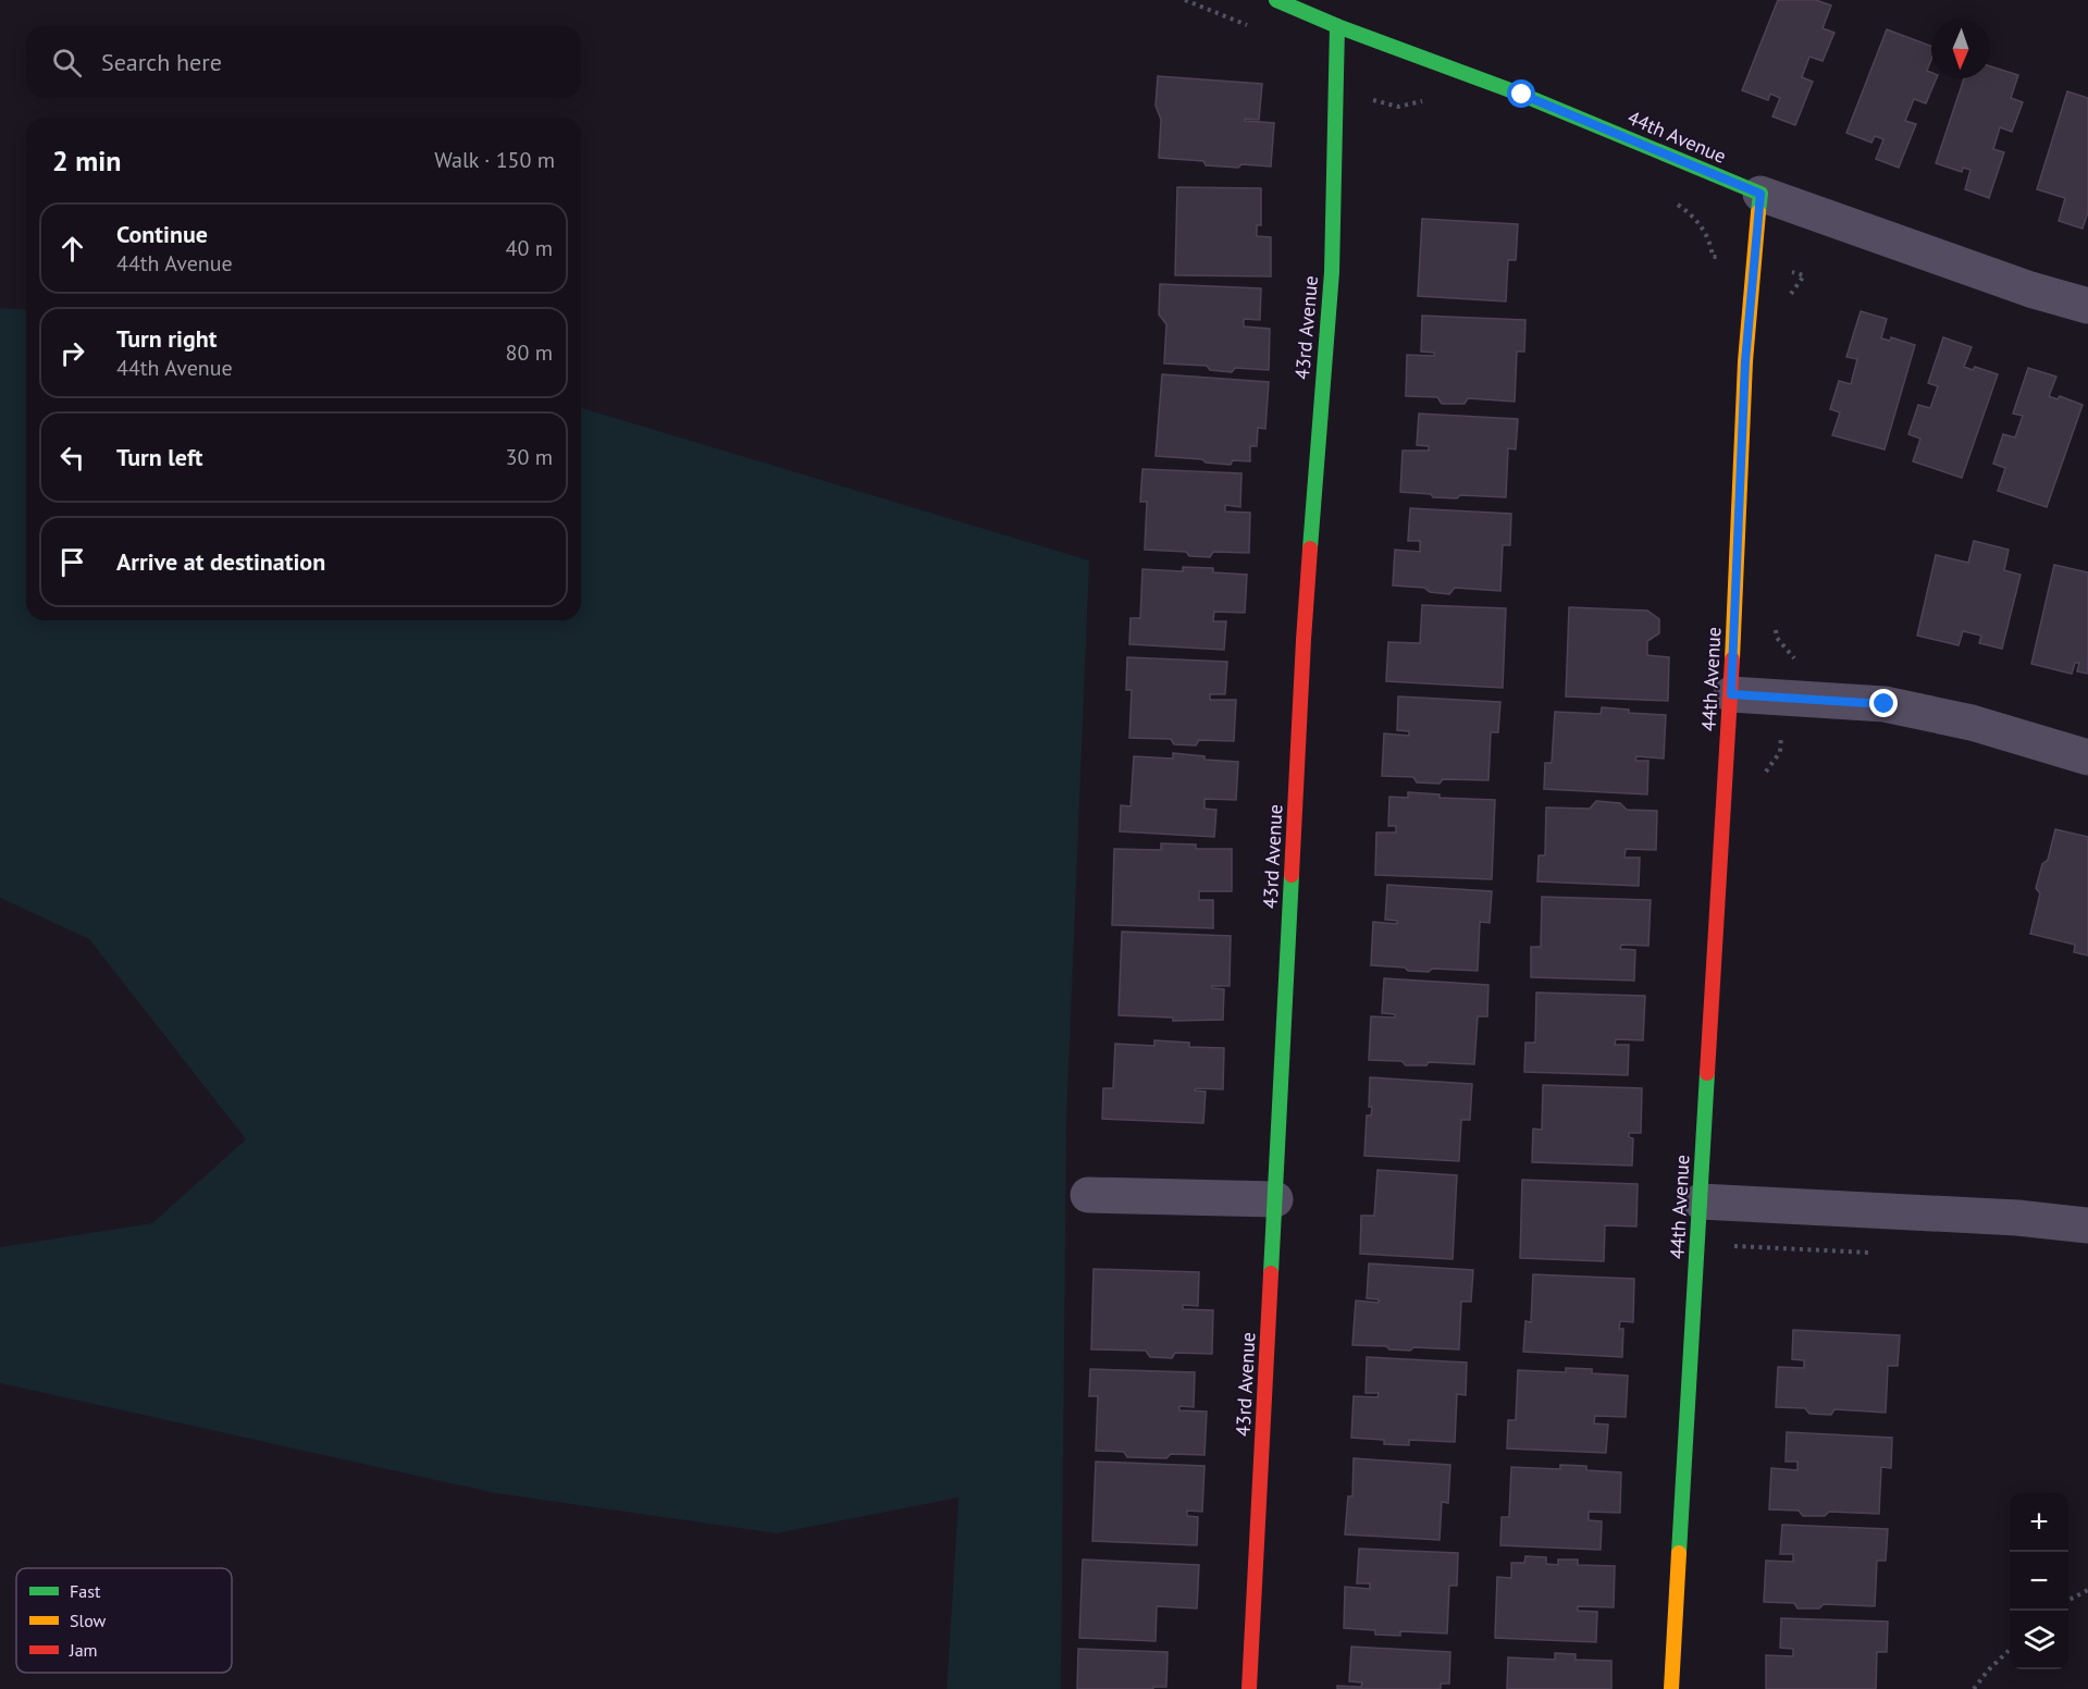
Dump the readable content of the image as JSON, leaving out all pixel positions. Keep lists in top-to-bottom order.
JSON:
{
  "streets": {
    "street": ["44th Avenue", "43rd Avenue"]
  },
  "crossings": [
    ["44th Avenue", "43rd Avenue"]
  ],
  "legend": ["Fast", "Slow", "Jam"],
  "north": "bottom",
  "page": {
    "search": "Search here",
    "heading": ["2 min", "Walk · 150 m"],
    "list": [
      ["Continue", "44th Avenue", "40 m"],
      ["Turn right", "44th Avenue", "80 m"],
      ["Turn left", "30 m"],
      "Arrive at destination"
    ],
    "map_buttons": ["+", "−"]
  }
}
